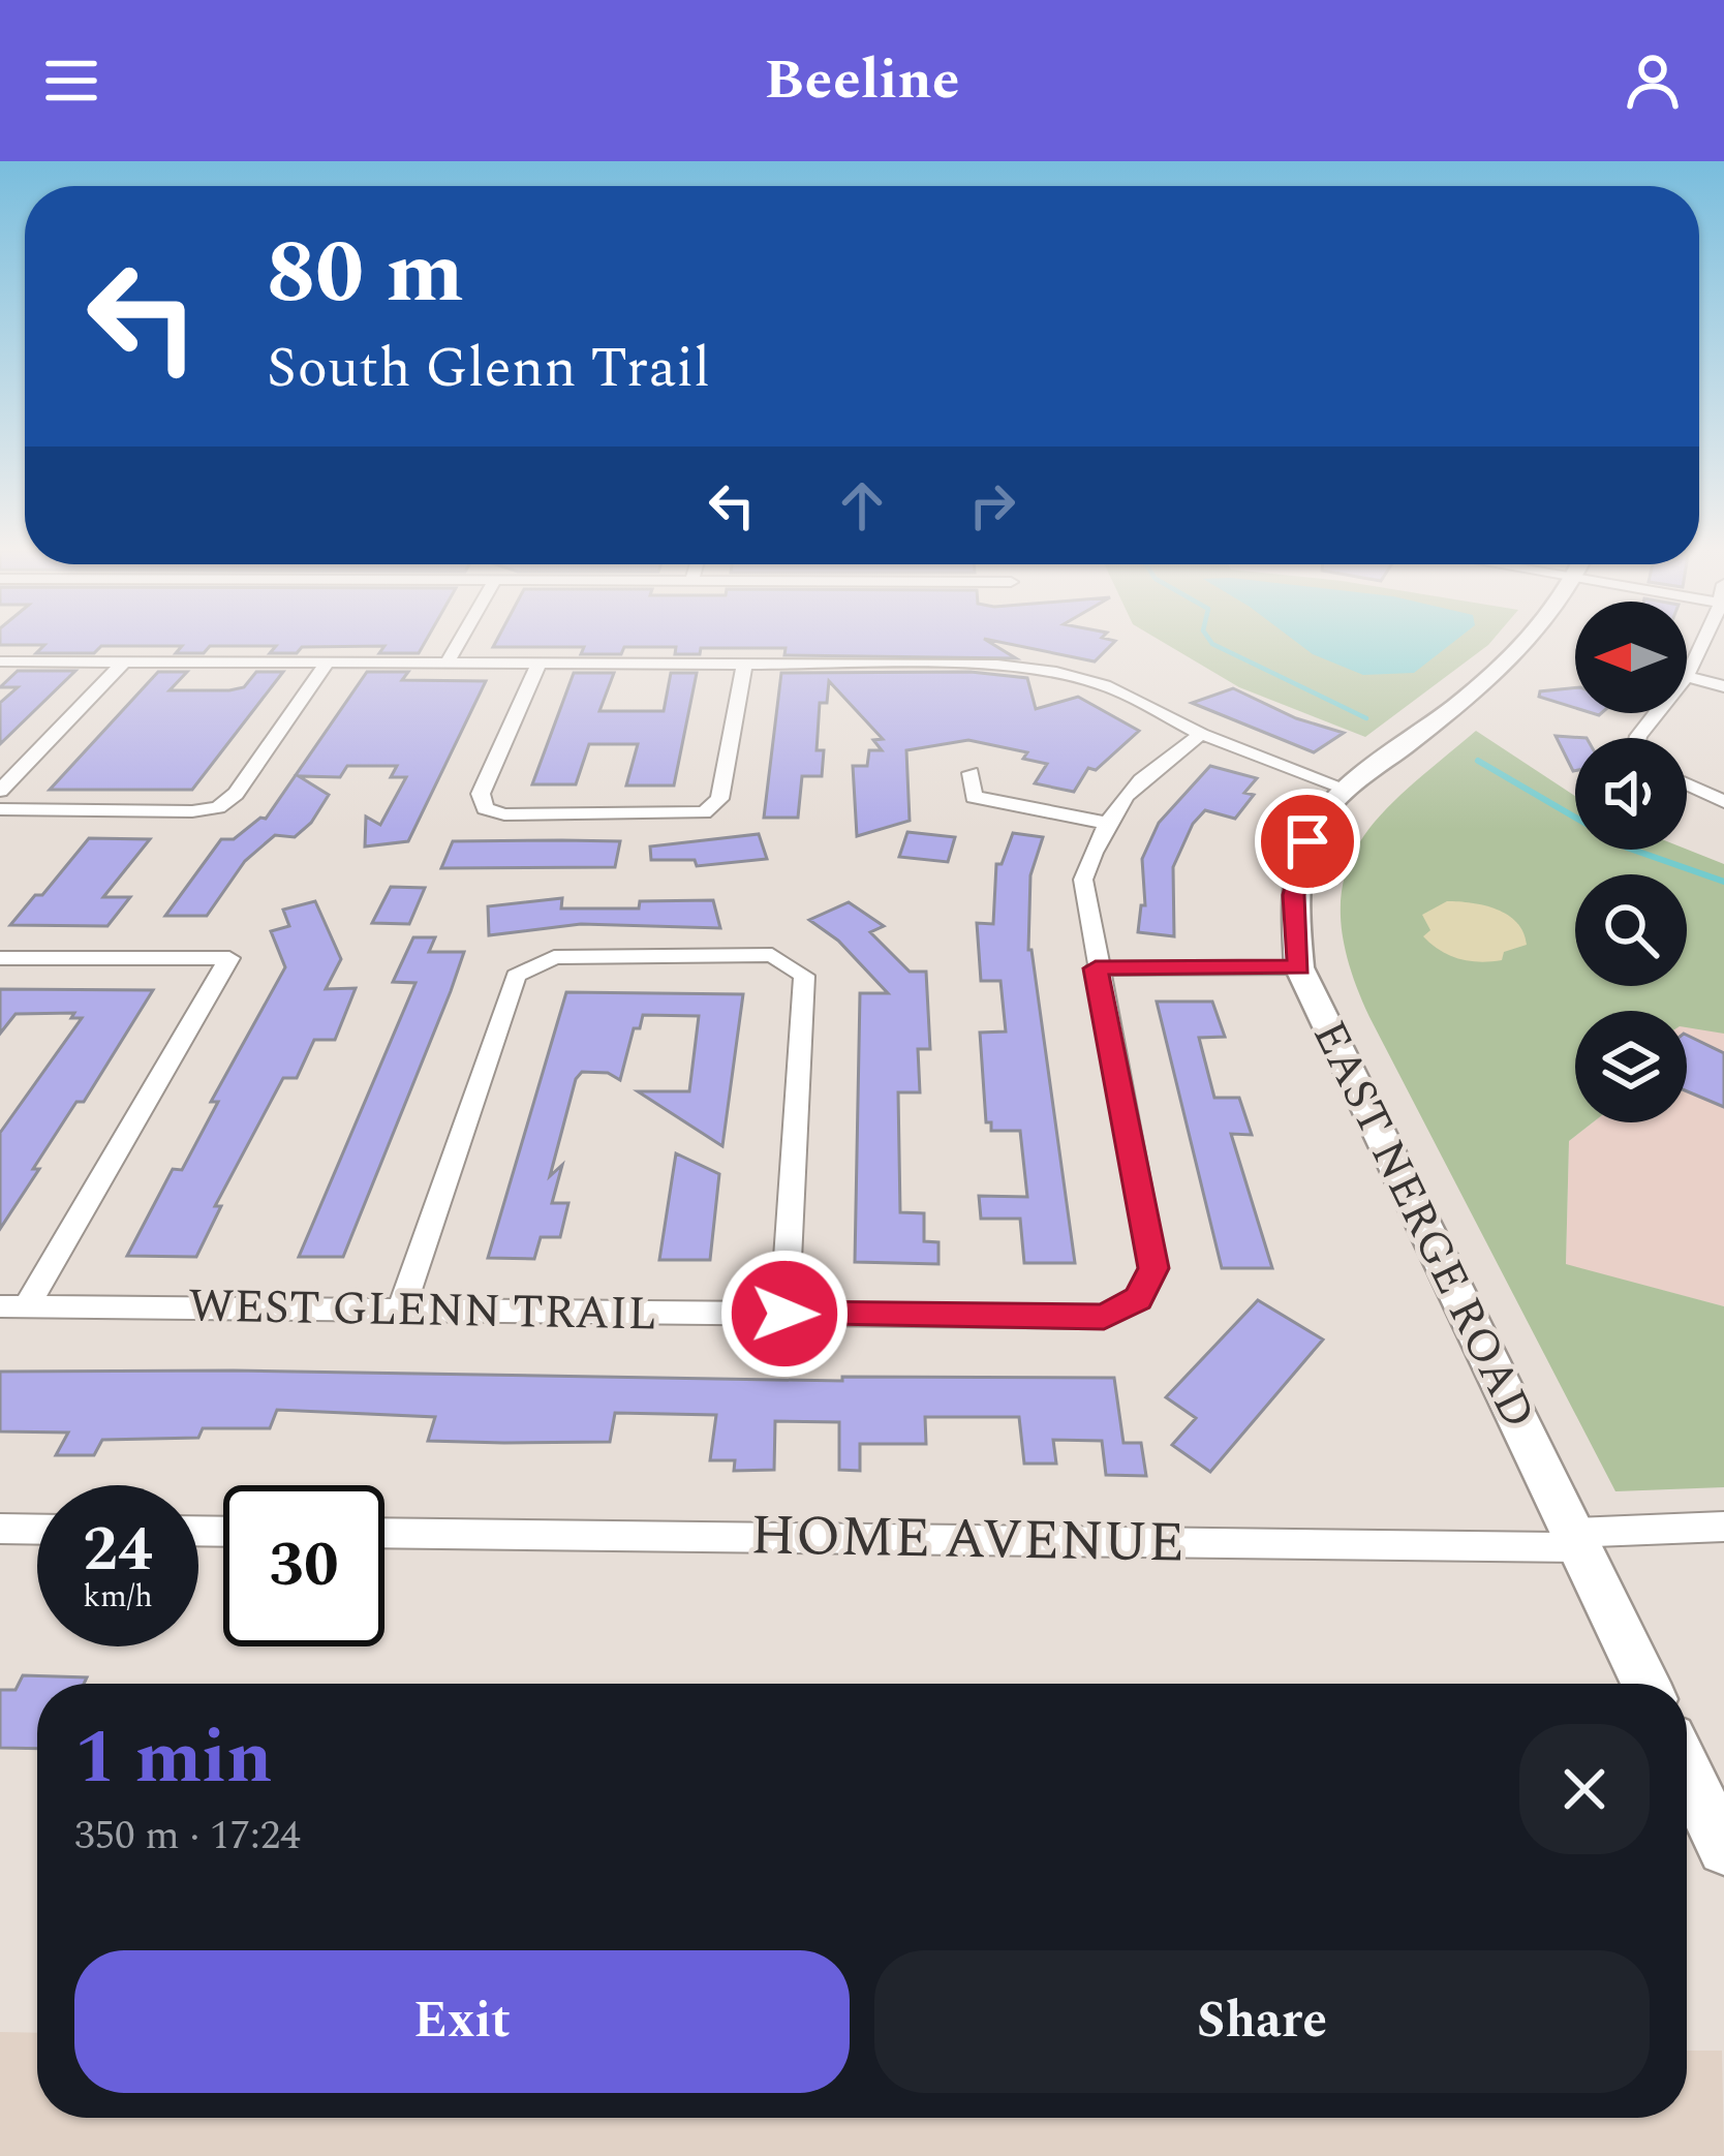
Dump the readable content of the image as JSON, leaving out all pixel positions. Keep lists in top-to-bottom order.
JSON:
{
  "streets": {
    "main road": ["EAST NERGE ROAD"],
    "street": ["WEST GLENN TRAIL", "HOME AVENUE"]
  },
  "crossings": [
    ["EAST NERGE ROAD", "HOME AVENUE"]
  ],
  "north": "left",
  "page": {
    "header": "Beeline",
    "turn": ["80 m", "South Glenn Trail"],
    "speed": "24 km/h",
    "limit": "30",
    "heading": ["1 min", "350 m · 17:24"],
    "buttons": ["Exit", "Share"]
  }
}
